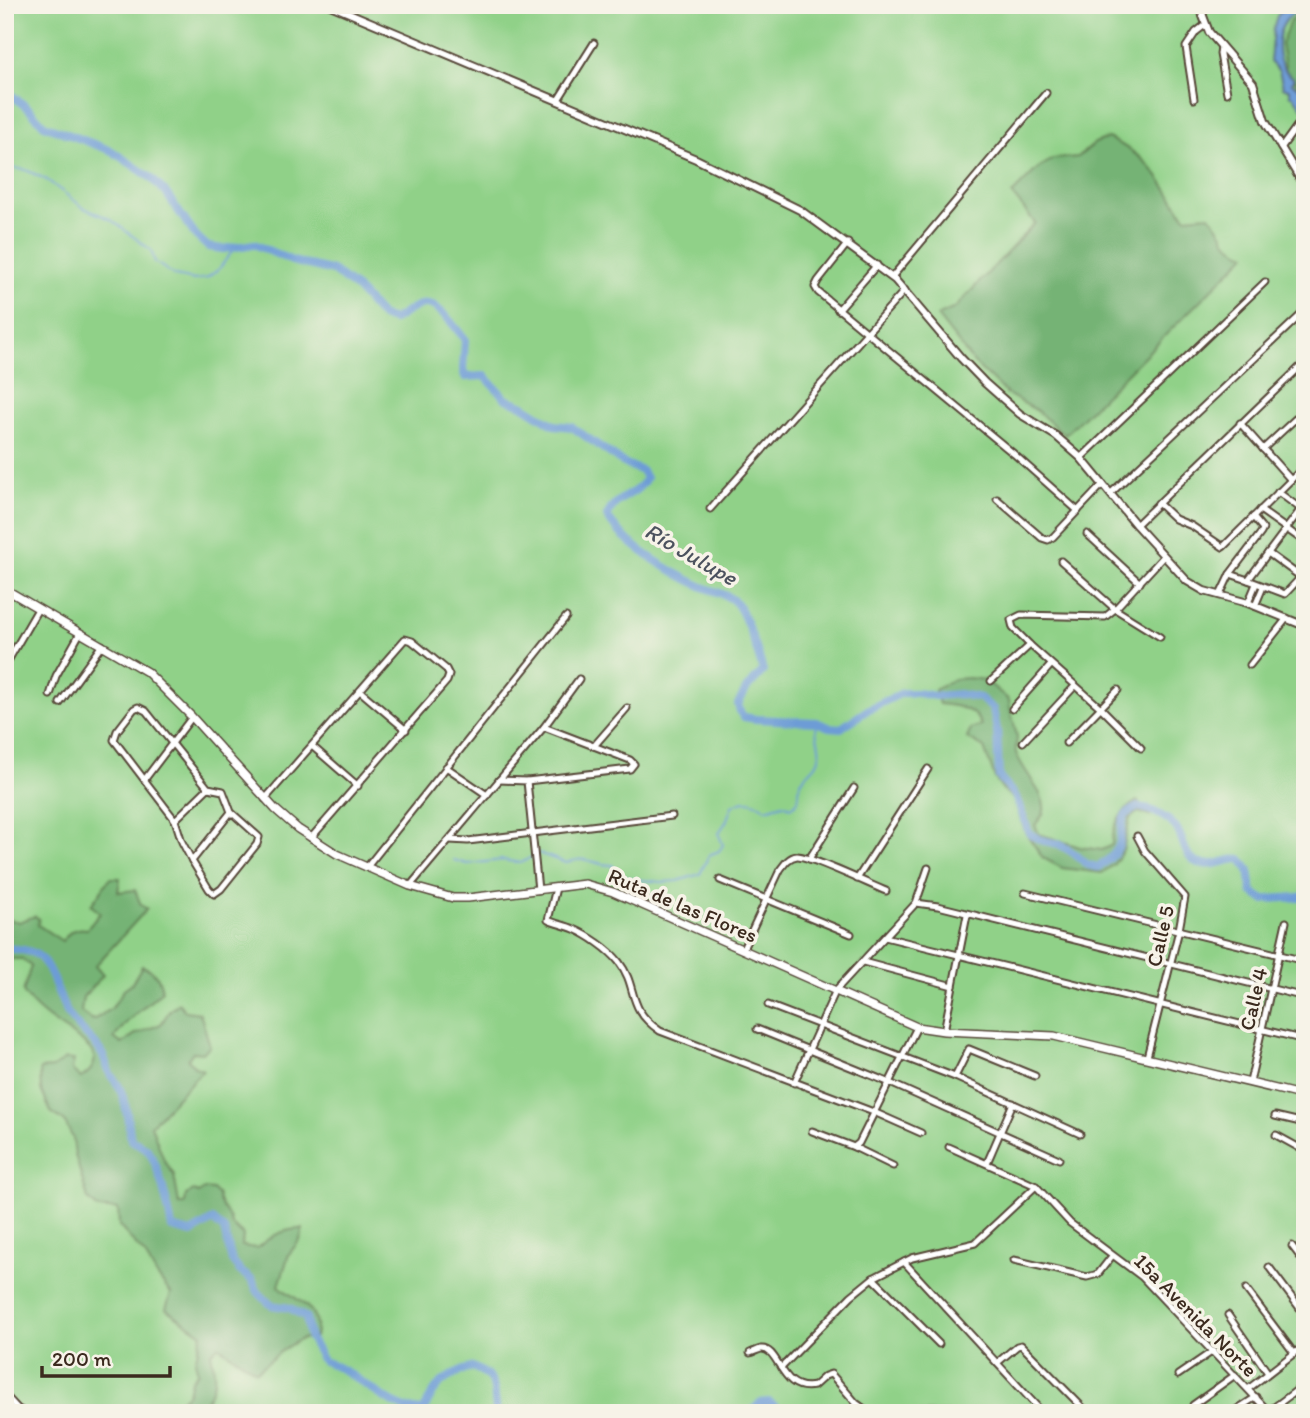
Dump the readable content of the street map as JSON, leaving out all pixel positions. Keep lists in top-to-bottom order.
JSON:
{
  "streets": {
    "main road": ["Ruta de las Flores"],
    "street": ["Calle 5", "Calle 4", "15a Avenida Norte"]
  },
  "crossings": [
    ["Ruta de las Flores", "Calle 5"],
    ["Ruta de las Flores", "Calle 4"]
  ],
  "water": ["Río Julupe"],
  "scale_bar": "200 m"
}
